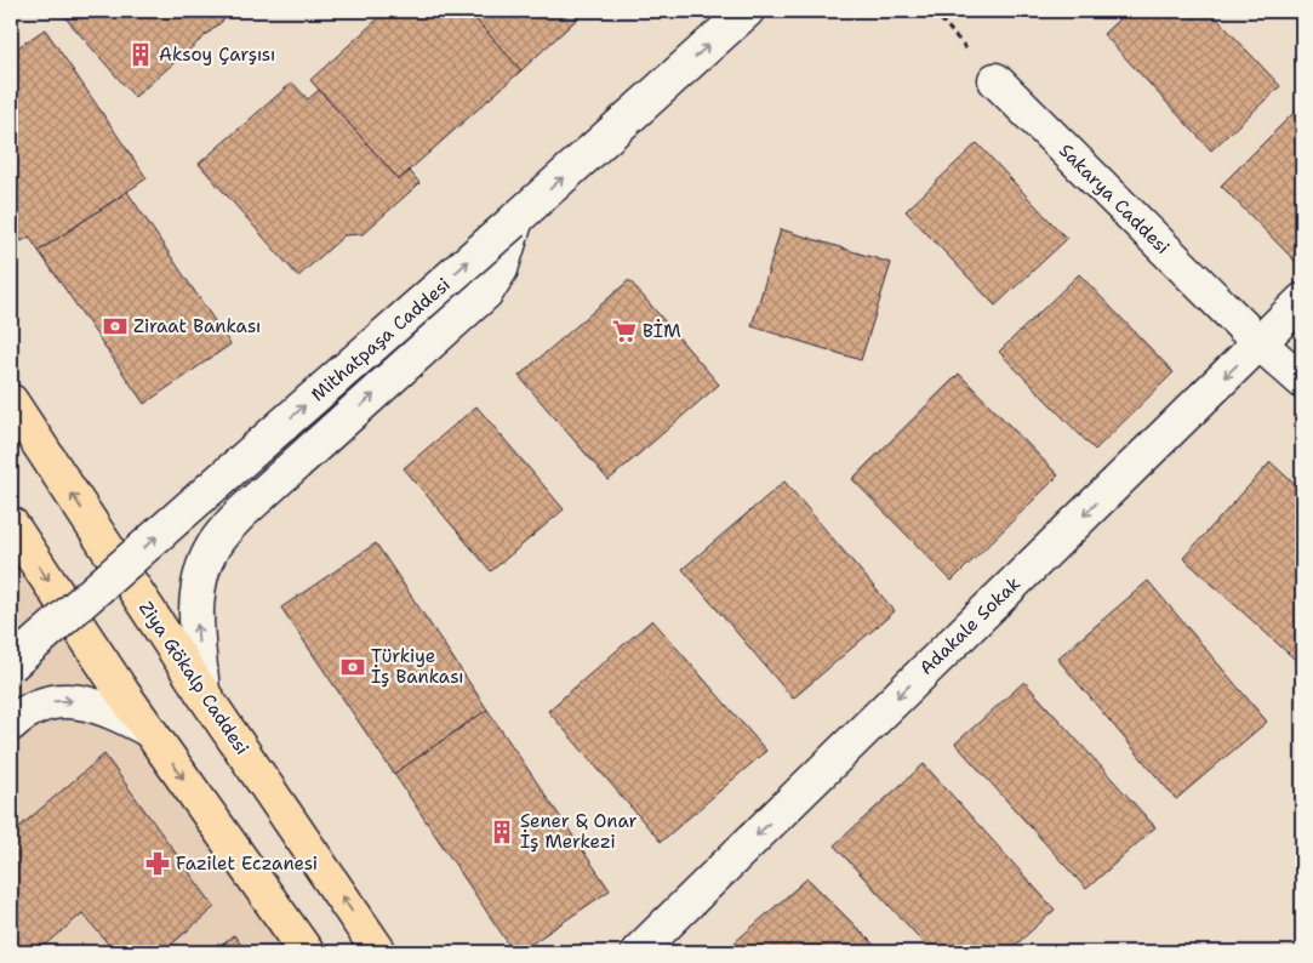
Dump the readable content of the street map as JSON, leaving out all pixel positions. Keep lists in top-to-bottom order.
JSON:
{
  "streets": {
    "main road": [
      "Sakarya Caddesi",
      "Mithatpaşa Caddesi",
      "Adakale Sokak",
      "Ziya Gökalp Caddesi"
    ]
  },
  "crossings": [
    ["Sakarya Caddesi", "Adakale Sokak"]
  ],
  "one_way": ["Adakale Sokak"],
  "places": {
    "building": ["Aksoy Çarşısı", "Şener & Onar İş Merkezi"],
    "bank": ["Ziraat Bankası", "Türkiye İş Bankası"],
    "supermarket": ["BİM"],
    "pharmacy": ["Fazilet Eczanesi"]
  }
}
